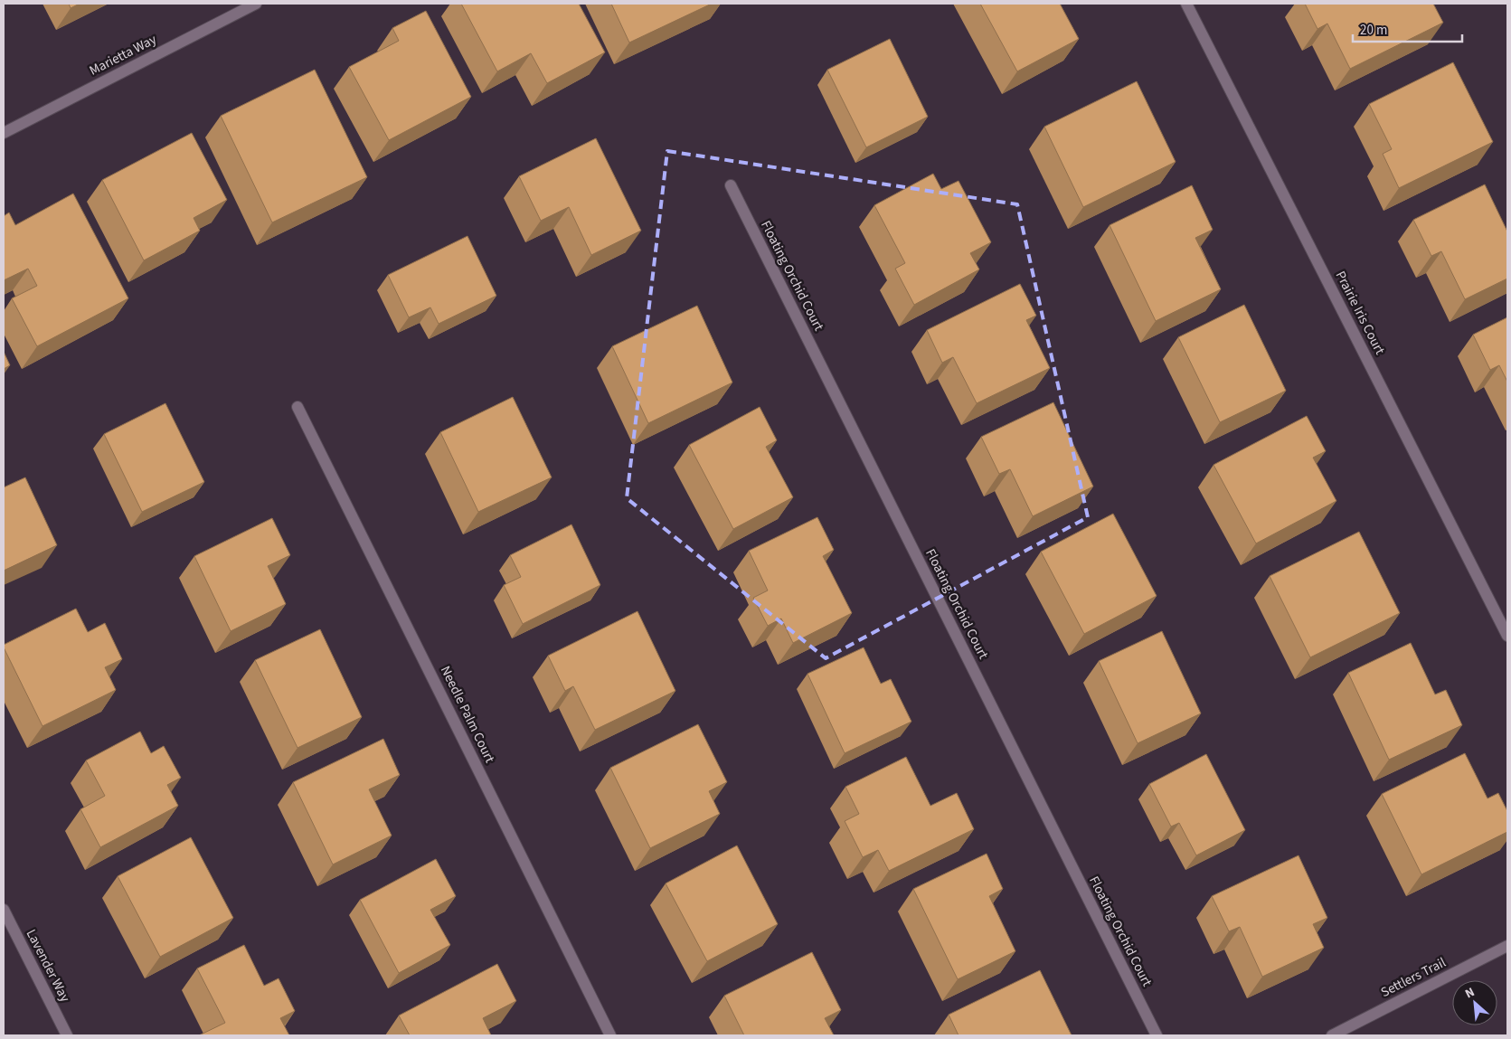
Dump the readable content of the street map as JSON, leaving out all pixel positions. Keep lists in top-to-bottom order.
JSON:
{
  "streets": {
    "street": [
      "Marietta Way",
      "Floating Orchid Court",
      "Prairie Iris Court",
      "Needle Palm Court",
      "Lavender Way",
      "Settlers Trail"
    ]
  },
  "scale_bar": "20 m",
  "north": "top left"
}
